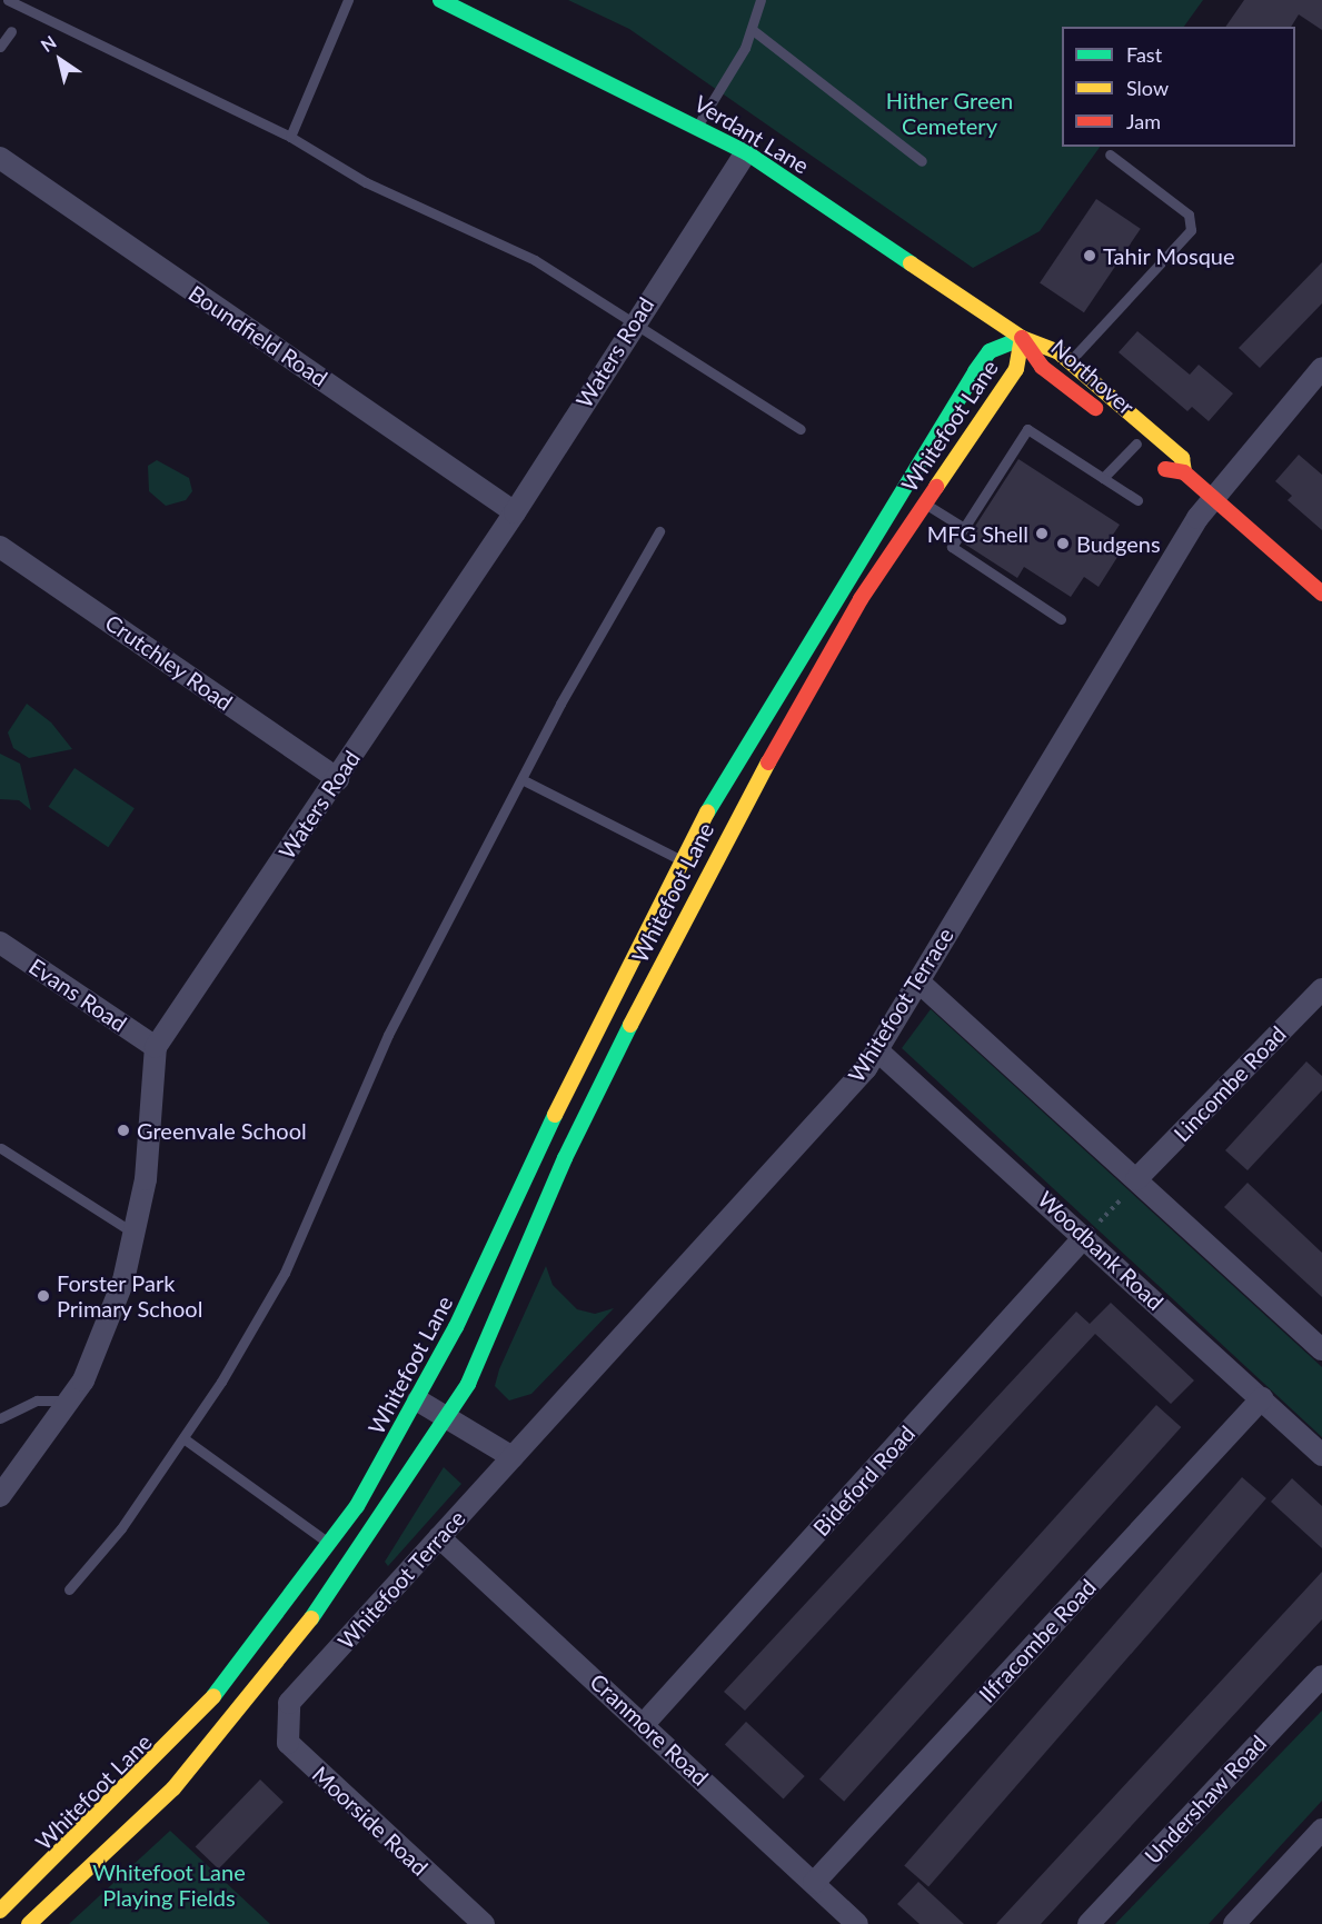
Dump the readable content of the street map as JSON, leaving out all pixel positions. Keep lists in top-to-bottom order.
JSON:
{
  "streets": {
    "street": [
      "Verdant Lane",
      "Boundfield Road",
      "Waters Road",
      "Northover",
      "Whitefoot Lane",
      "Crutchley Road",
      "Evans Road",
      "Whitefoot Terrace",
      "Lincombe Road",
      "Woodbank Road",
      "Bideford Road",
      "Ilfracombe Road",
      "Cranmore Road",
      "Undershaw Road",
      "Moorside Road"
    ]
  },
  "crossings": [
    ["Verdant Lane", "Waters Road"],
    ["Verdant Lane", "Northover"],
    ["Verdant Lane", "Whitefoot Lane"],
    ["Boundfield Road", "Waters Road"],
    ["Waters Road", "Crutchley Road"],
    ["Waters Road", "Evans Road"],
    ["Northover", "Whitefoot Lane"],
    ["Northover", "Whitefoot Terrace"],
    ["Whitefoot Terrace", "Woodbank Road"],
    ["Whitefoot Terrace", "Cranmore Road"],
    ["Whitefoot Terrace", "Moorside Road"],
    ["Woodbank Road", "Bideford Road"],
    ["Woodbank Road", "Ilfracombe Road"],
    ["Bideford Road", "Cranmore Road"],
    ["Ilfracombe Road", "Cranmore Road"]
  ],
  "parks": ["Hither Green Cemetery", "Whitefoot Lane Playing Fields"],
  "places": [
    "Tahir Mosque",
    "MFG Shell",
    "Budgens",
    "Greenvale School",
    "Forster Park Primary School"
  ],
  "legend": ["Fast", "Slow", "Jam"],
  "north": "top left"
}
